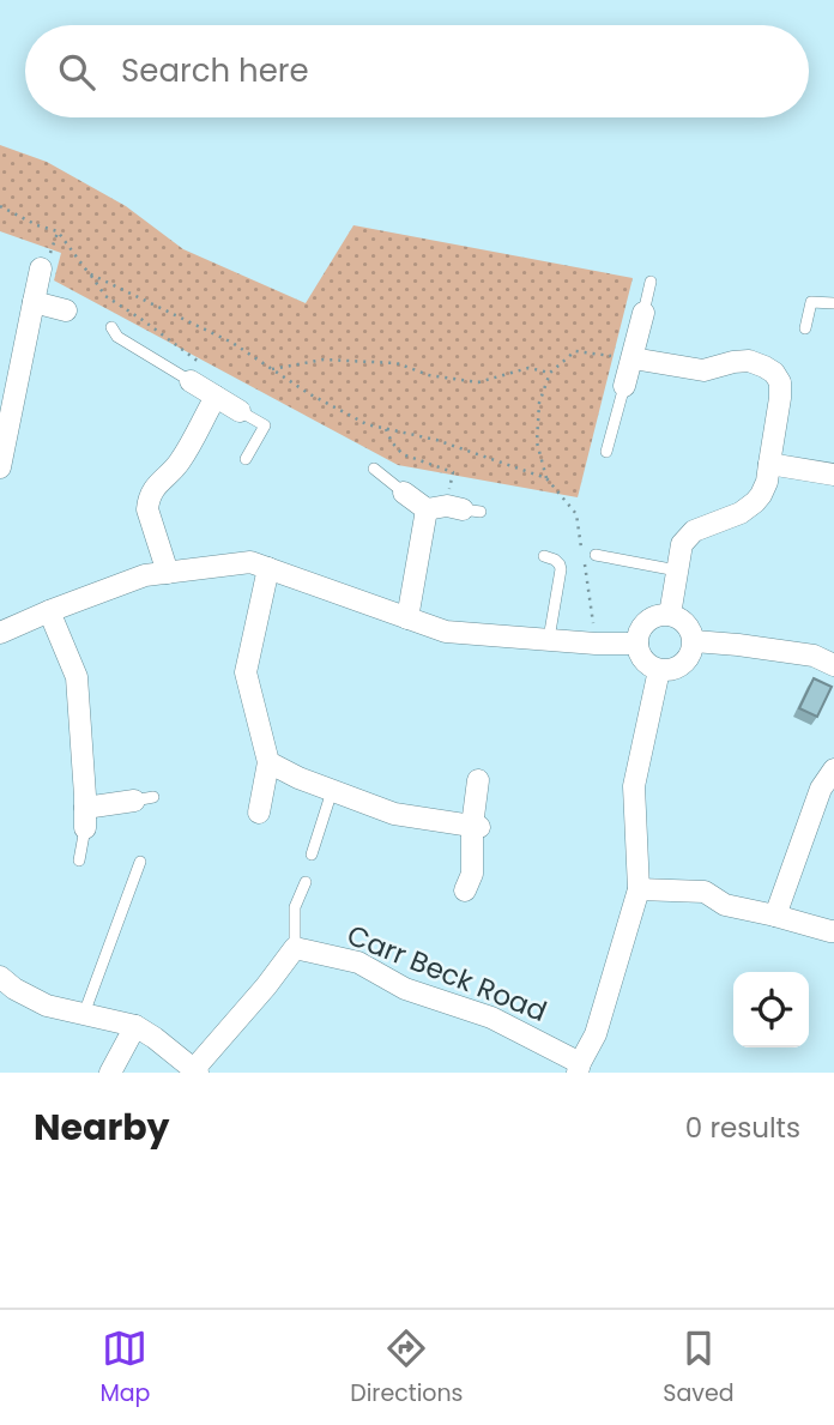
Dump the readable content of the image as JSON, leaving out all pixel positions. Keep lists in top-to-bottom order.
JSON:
{
  "streets": {
    "street": ["Carr Beck Road"]
  },
  "page": {
    "search": "Search here",
    "heading": ["Nearby", "0 results"],
    "nav": ["Map", "Directions", "Saved"]
  }
}
